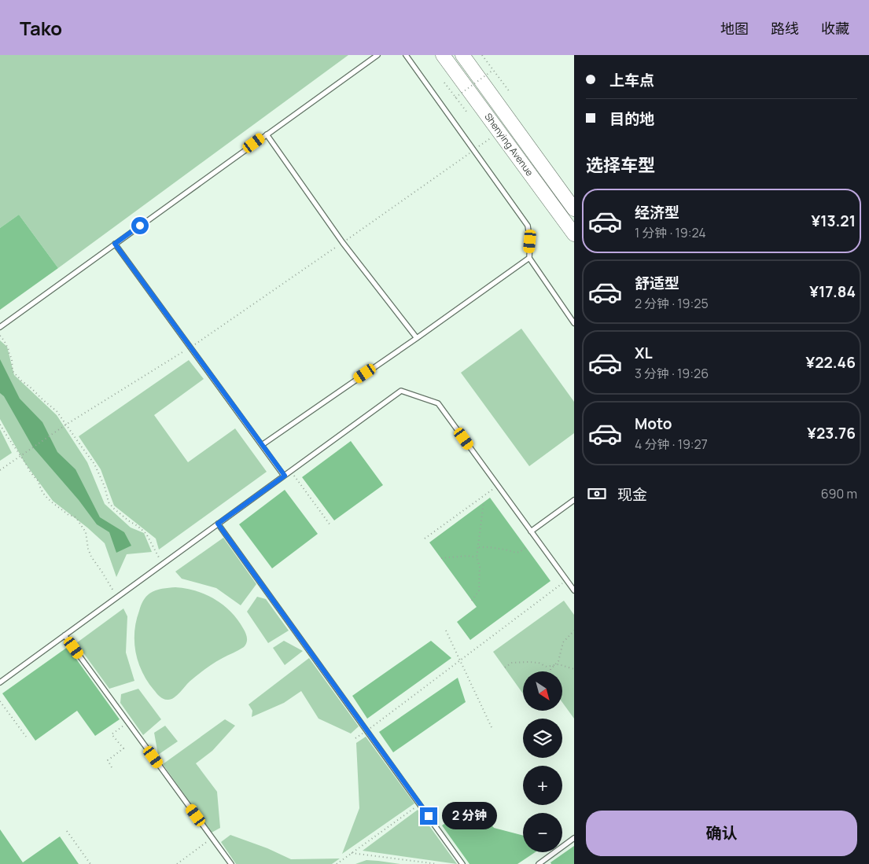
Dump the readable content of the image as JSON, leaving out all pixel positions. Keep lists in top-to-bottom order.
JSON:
{
  "streets": {
    "main road": ["Shenying Avenue"]
  },
  "north": "bottom right",
  "page": {
    "header": "Tako",
    "nav": ["地图", "路线", "收藏"],
    "banner": ["上车点", "目的地"],
    "heading": "选择车型",
    "list": [
      {
        "name": "经济型",
        "note": "1 分钟 · 19:24",
        "value": "¥13.21"
      },
      {
        "name": "舒适型",
        "note": "2 分钟 · 19:25",
        "value": "¥17.84"
      },
      {
        "name": "XL",
        "note": "3 分钟 · 19:26",
        "value": "¥22.46"
      },
      {
        "name": "Moto",
        "note": "4 分钟 · 19:27",
        "value": "¥23.76"
      }
    ],
    "pay": ["现金", "690 m"],
    "map_buttons": ["+", "−"],
    "bubble": "2 分钟",
    "buttons": "确认"
  }
}
